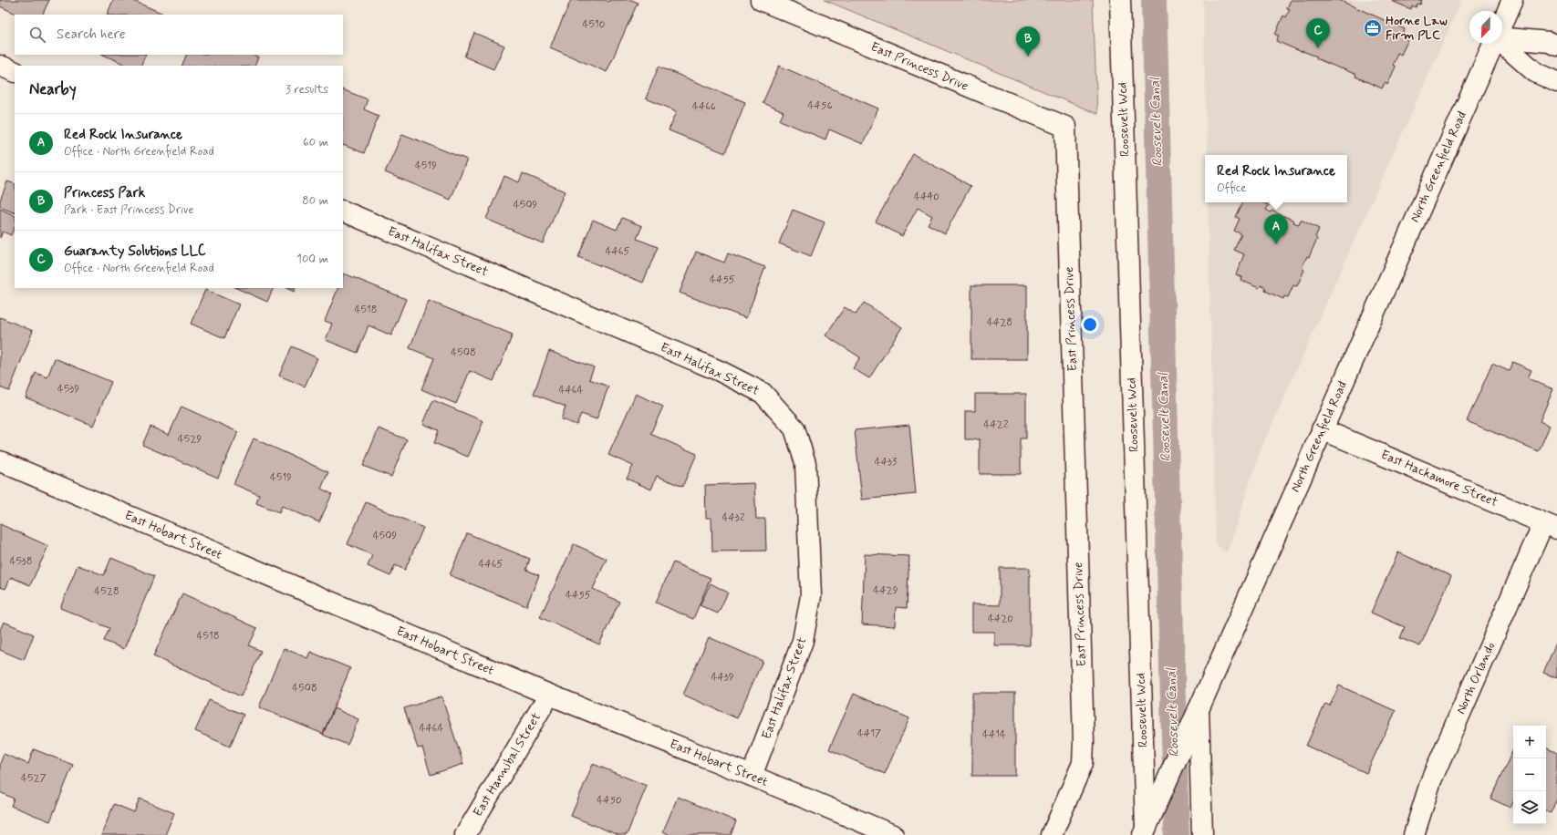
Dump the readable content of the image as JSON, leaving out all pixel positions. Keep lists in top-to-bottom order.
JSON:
{
  "streets": {
    "street": [
      "East Princess Drive",
      "Roosevelt Wcd",
      "North Greenfield Road",
      "East Halifax Street",
      "East Hackamore Street",
      "East Hobart Street",
      "North Orlando",
      "East Hannibal Street"
    ]
  },
  "crossings": [
    ["Roosevelt Wcd", "North Greenfield Road"],
    ["North Greenfield Road", "East Hackamore Street"],
    ["East Halifax Street", "East Hobart Street"],
    ["East Hackamore Street", "North Orlando"],
    ["East Hobart Street", "East Hannibal Street"]
  ],
  "water": ["Roosevelt Canal"],
  "places": {
    "office": ["Horne Law Firm PLC"]
  },
  "house_numbers": [
    "4510",
    "4456",
    "4466",
    "4519",
    "4440",
    "4509",
    "4465",
    "4455",
    "4518",
    "4428",
    "4508",
    "4539",
    "4464",
    "4422",
    "4529",
    "4433",
    "4519",
    "4432",
    "4509",
    "4538",
    "4465",
    "4429",
    "4528",
    "4455",
    "4420",
    "4518",
    "4439",
    "4508",
    "4464",
    "4417",
    "4414",
    "4527",
    "4450"
  ],
  "north": "bottom left",
  "page": {
    "search": "Search here",
    "pins": ["C", "B", "A"],
    "heading": ["Nearby", "3 results"],
    "list": [
      {
        "mark": "A",
        "name": "Red Rock Insurance",
        "note": "Office · North Greenfield Road",
        "value": "60 m"
      },
      {
        "mark": "B",
        "name": "Princess Park",
        "note": "Park · East Princess Drive",
        "value": "80 m"
      },
      {
        "mark": "C",
        "name": "Guaranty Solutions LLC",
        "note": "Office · North Greenfield Road",
        "value": "100 m"
      }
    ],
    "popup": ["Red Rock Insurance", "Office"],
    "map_buttons": ["+", "−"]
  }
}
